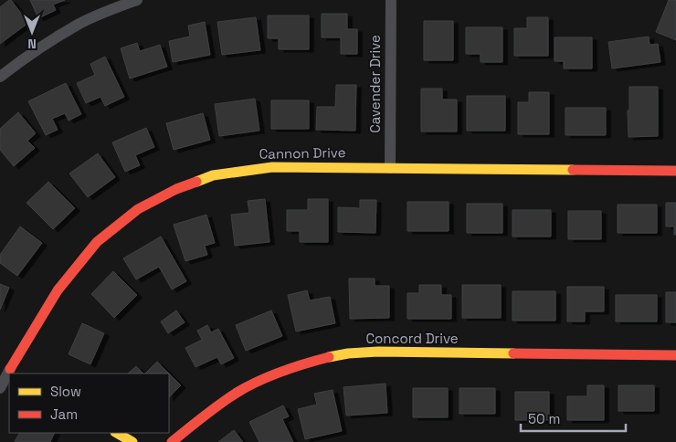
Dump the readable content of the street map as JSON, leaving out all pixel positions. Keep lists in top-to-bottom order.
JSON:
{
  "streets": {
    "street": ["Cavender Drive", "Cannon Drive", "Concord Drive"]
  },
  "crossings": [
    ["Cavender Drive", "Cannon Drive"]
  ],
  "legend": ["Slow", "Jam"],
  "scale_bar": "50 m",
  "north": "bottom"
}
